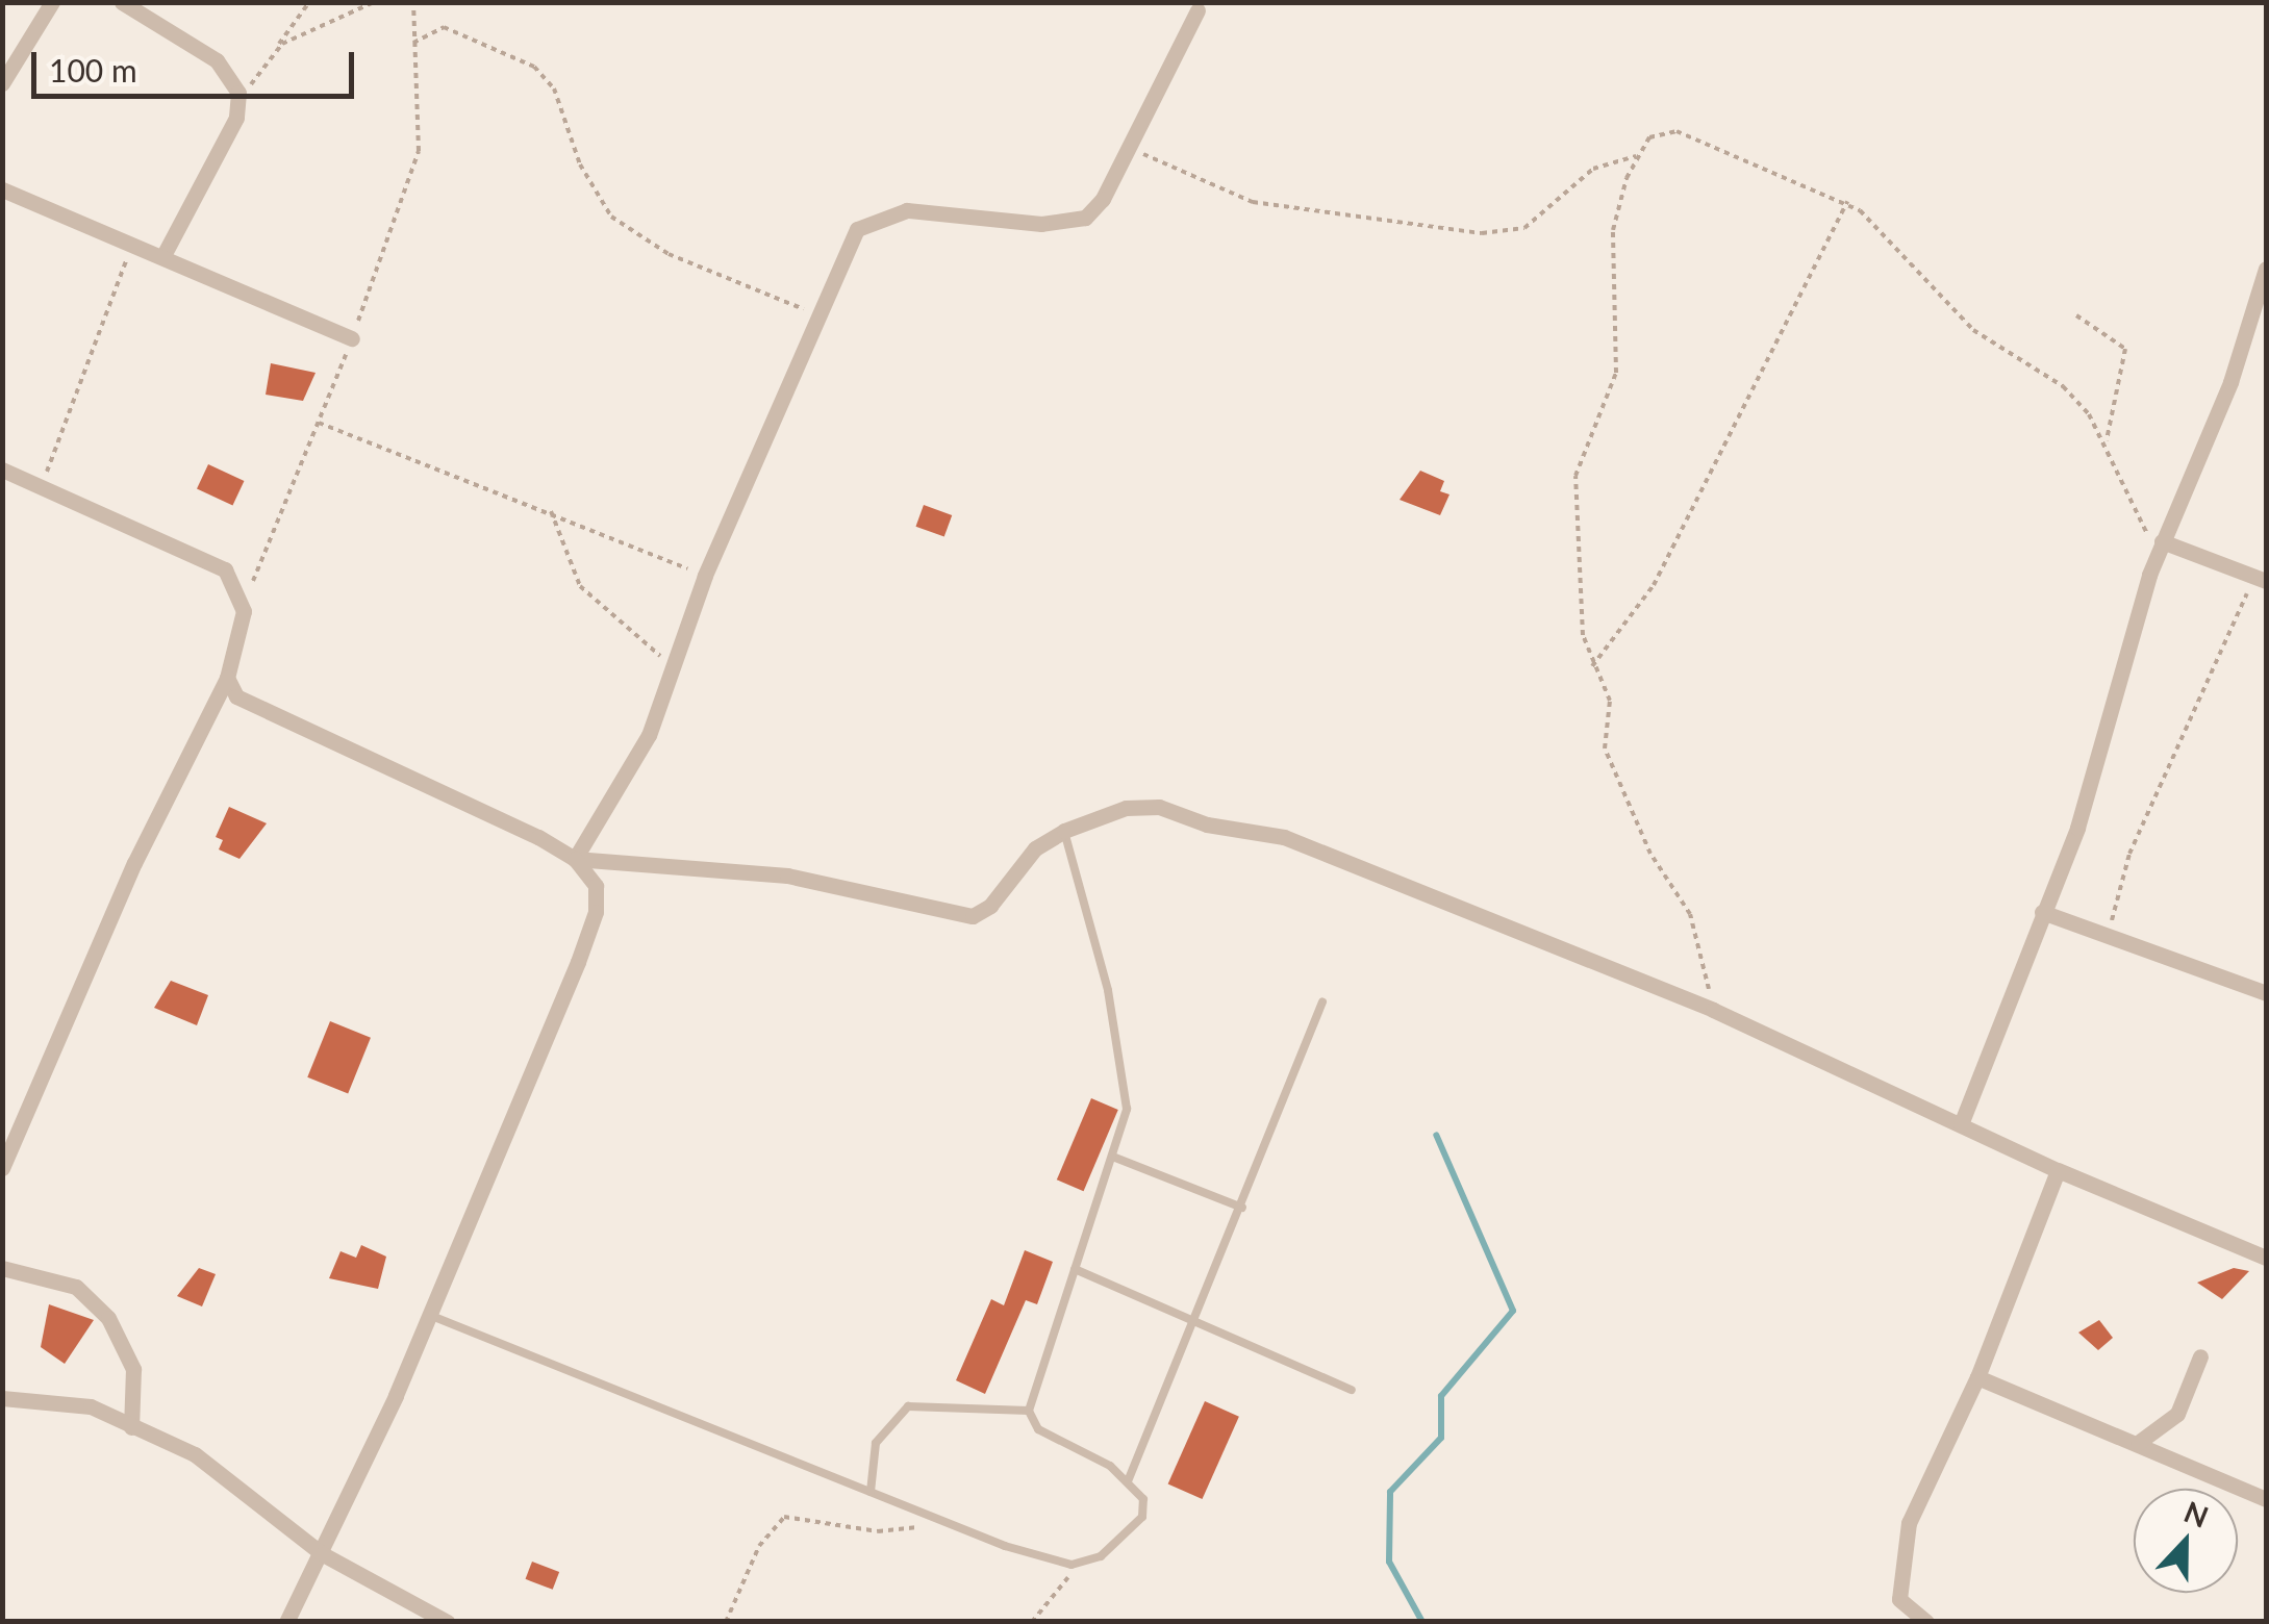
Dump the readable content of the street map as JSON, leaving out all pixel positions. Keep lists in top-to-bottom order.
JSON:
{
  "scale_bar": "100 m",
  "north": "top"
}
